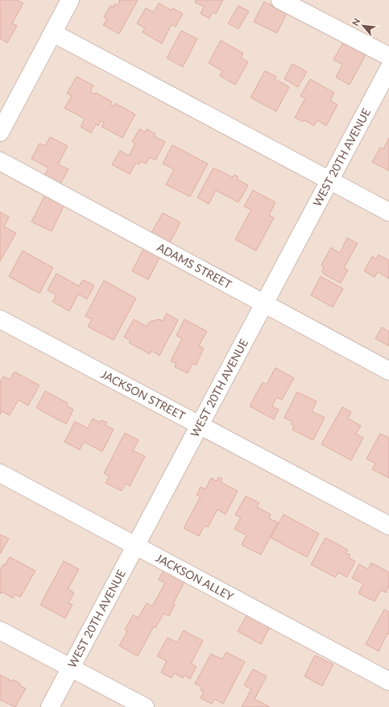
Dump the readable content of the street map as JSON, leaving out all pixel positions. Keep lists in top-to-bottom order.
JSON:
{
  "streets": {
    "street": [
      "WEST 20TH AVENUE",
      "ADAMS STREET",
      "JACKSON STREET",
      "JACKSON ALLEY"
    ]
  },
  "crossings": [
    ["WEST 20TH AVENUE", "ADAMS STREET"],
    ["WEST 20TH AVENUE", "JACKSON STREET"],
    ["WEST 20TH AVENUE", "JACKSON ALLEY"]
  ],
  "north": "top left"
}
